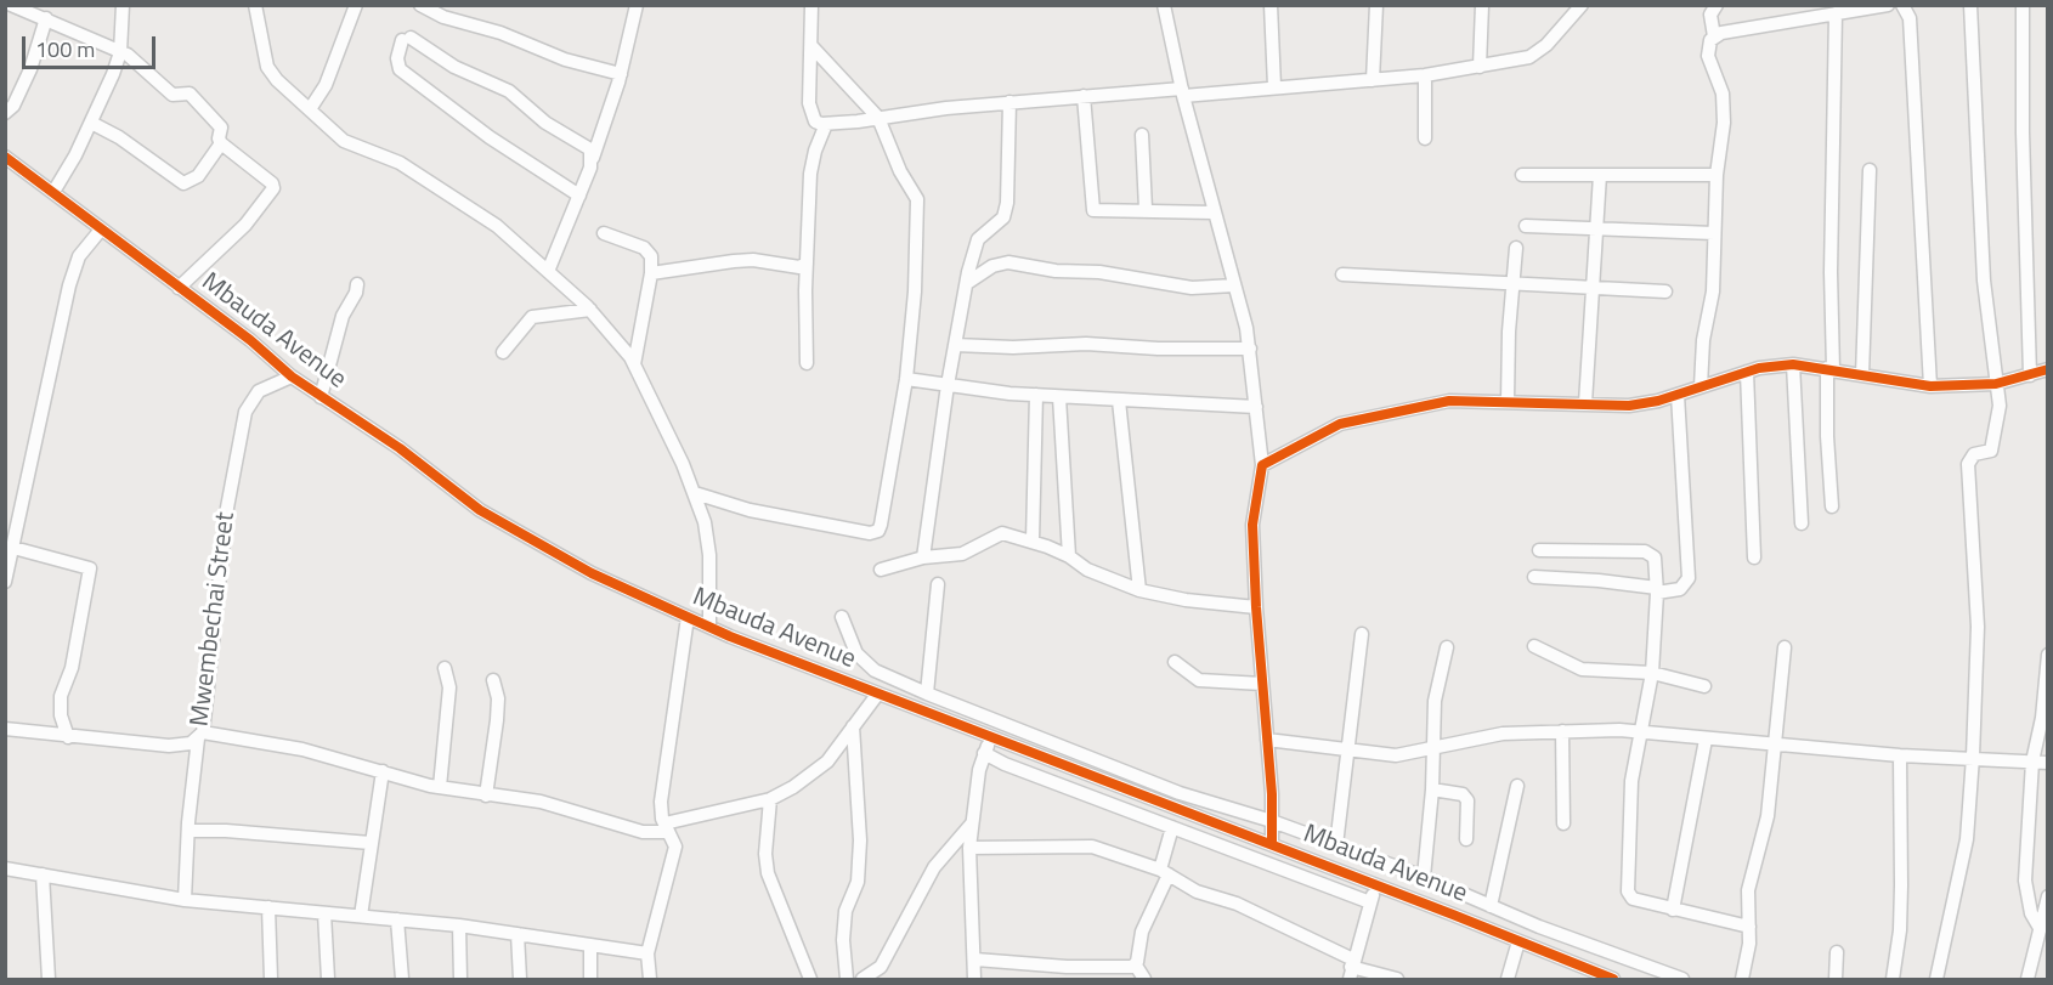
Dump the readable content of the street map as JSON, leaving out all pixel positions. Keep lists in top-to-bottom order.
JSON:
{
  "streets": {
    "street": ["Mbauda Avenue", "Mwembechai Street"]
  },
  "crossings": [
    ["Mbauda Avenue", "Mwembechai Street"]
  ],
  "scale_bar": "100 m"
}
